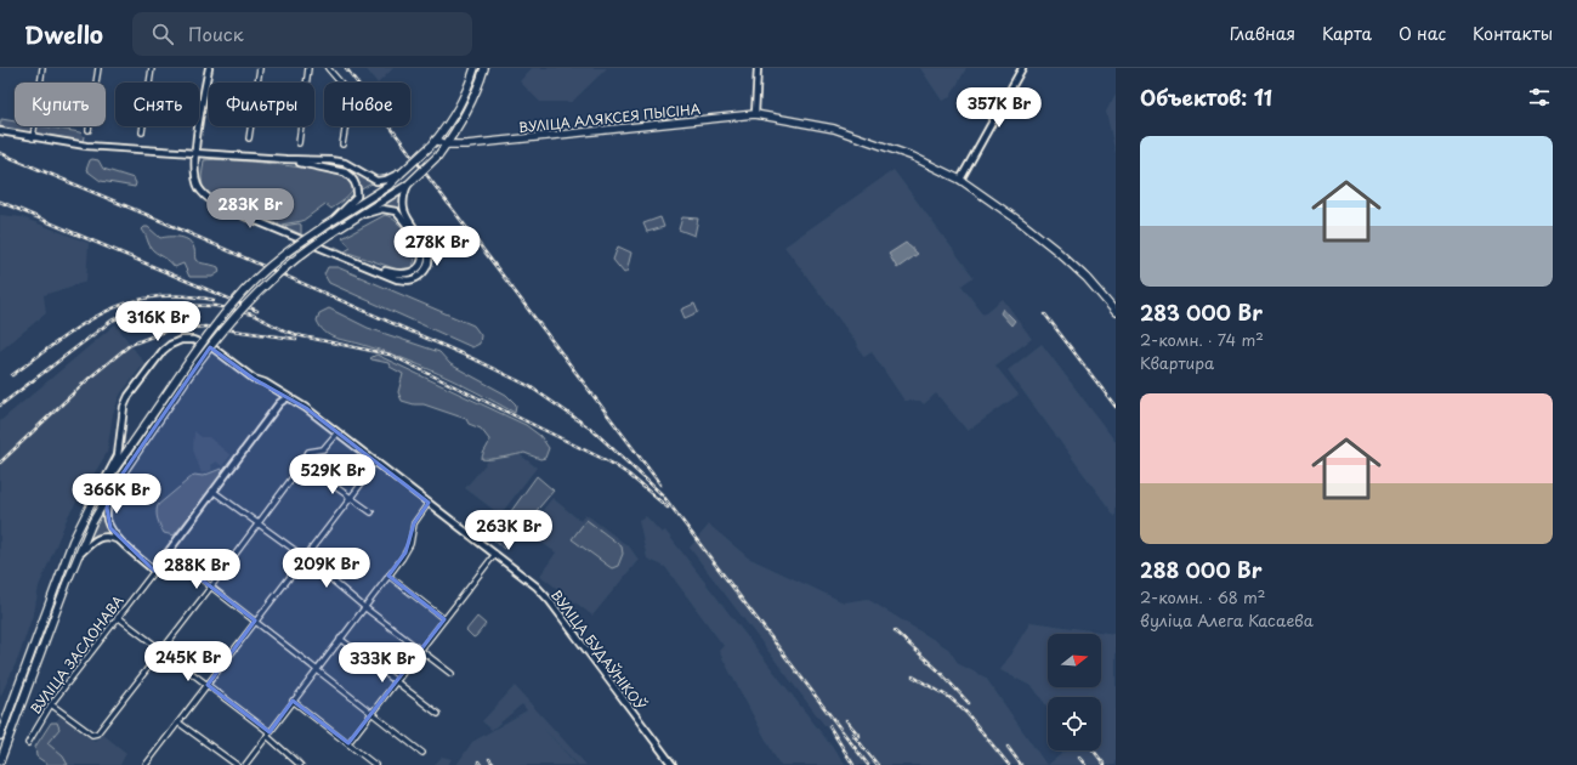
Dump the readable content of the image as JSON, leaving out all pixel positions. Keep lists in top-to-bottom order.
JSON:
{
  "streets": {
    "main road": ["ВУЛІЦА АЛЯКСЕЯ ПЫСІНА", "ВУЛІЦА БУДАЎНІКОЎ", "ВУЛІЦА ЗАСЛОНАВА"]
  },
  "crossings": [
    ["ВУЛІЦА БУДАЎНІКОЎ", "ВУЛІЦА ЗАСЛОНАВА"]
  ],
  "north": "right",
  "page": {
    "header": "Dwello",
    "search": "Поиск",
    "nav": [
      "Главная",
      "Карта",
      "О нас",
      "Контакты"
    ],
    "heading": "Объектов: 11",
    "chip": [
      "Купить",
      "Снять",
      "Фильтры",
      "Новое"
    ],
    "price": [
      "357K Br",
      "283K Br",
      "278K Br",
      "316K Br",
      "529K Br",
      "366K Br",
      "263K Br",
      "209K Br",
      "288K Br",
      "245K Br",
      "333K Br"
    ],
    "list": [
      {
        "name": "283 000 Br",
        "note": "2-комн. · 74 m² · Квартира"
      },
      {
        "name": "288 000 Br",
        "note": "2-комн. · 68 m² · вуліца Алега Касаева"
      }
    ]
  }
}
